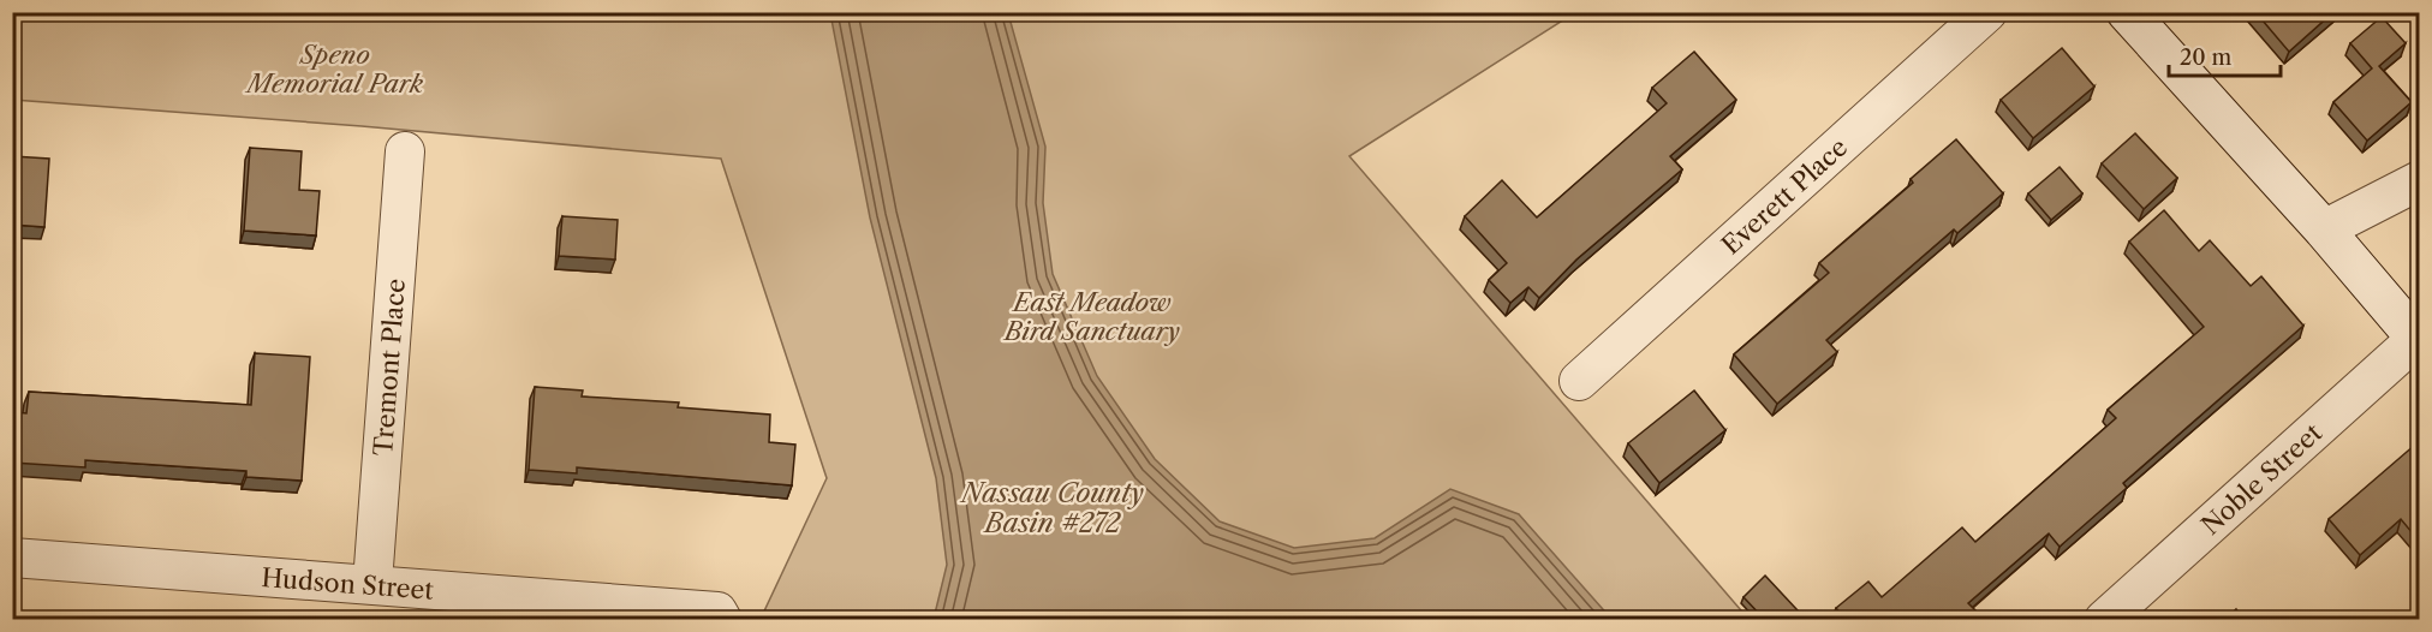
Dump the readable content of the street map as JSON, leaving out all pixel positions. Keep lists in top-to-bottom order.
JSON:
{
  "streets": {
    "street": [
      "Everett Place",
      "Tremont Place",
      "Noble Street",
      "Hudson Street"
    ]
  },
  "crossings": [
    ["Tremont Place", "Hudson Street"]
  ],
  "water": ["Nassau County Basin #272"],
  "parks": ["Speno Memorial Park", "East Meadow Bird Sanctuary"],
  "scale_bar": "20 m"
}
